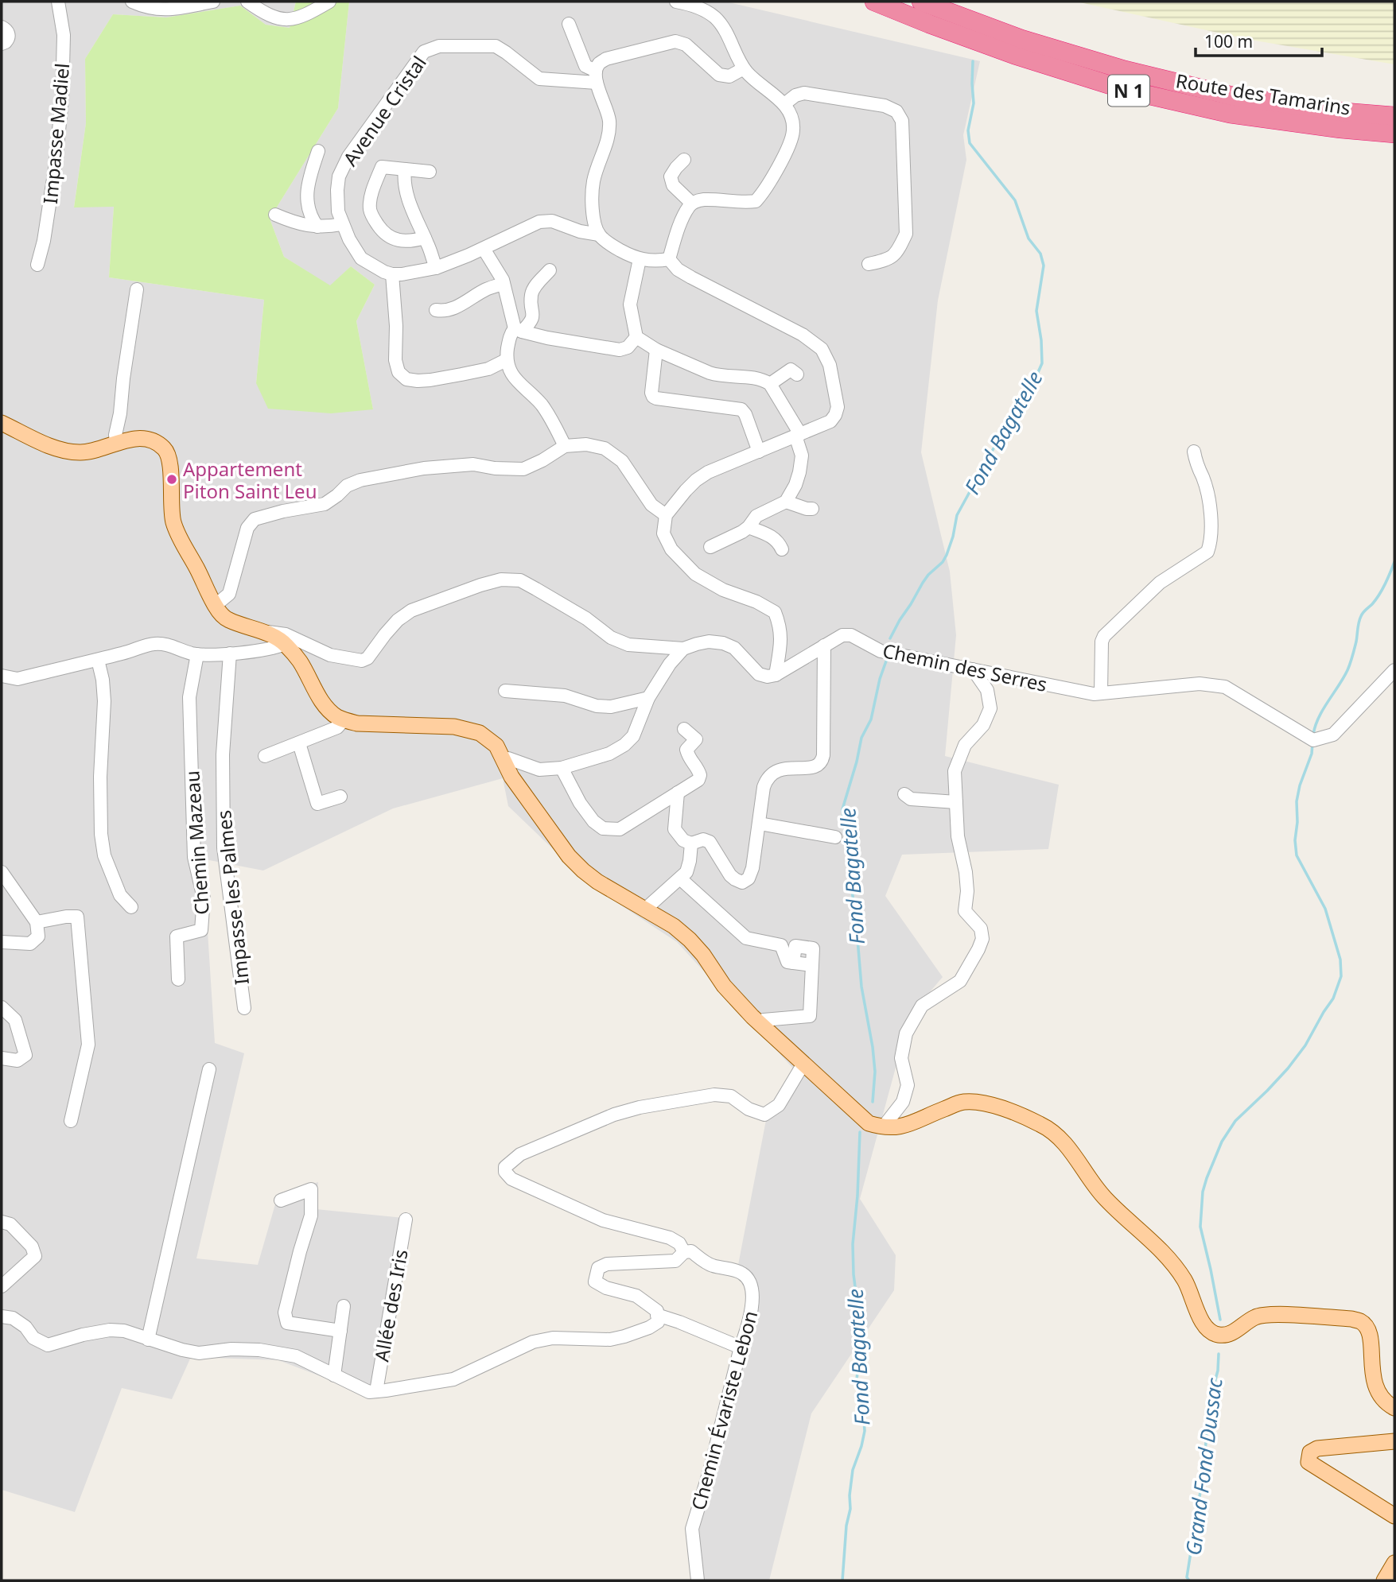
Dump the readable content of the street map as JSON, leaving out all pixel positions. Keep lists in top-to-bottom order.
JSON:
{
  "streets": {
    "highway": ["N 1", "Route des Tamarins"],
    "street": [
      "Avenue Cristal",
      "Impasse Madiel",
      "Chemin des Serres",
      "Chemin Mazeau",
      "Impasse les Palmes",
      "Allée des Iris",
      "Chemin Évariste Lebon"
    ]
  },
  "water": ["Fond Bagatelle", "Grand Fond Dussac"],
  "places": ["Appartement Piton Saint Leu"],
  "scale_bar": "100 m"
}
